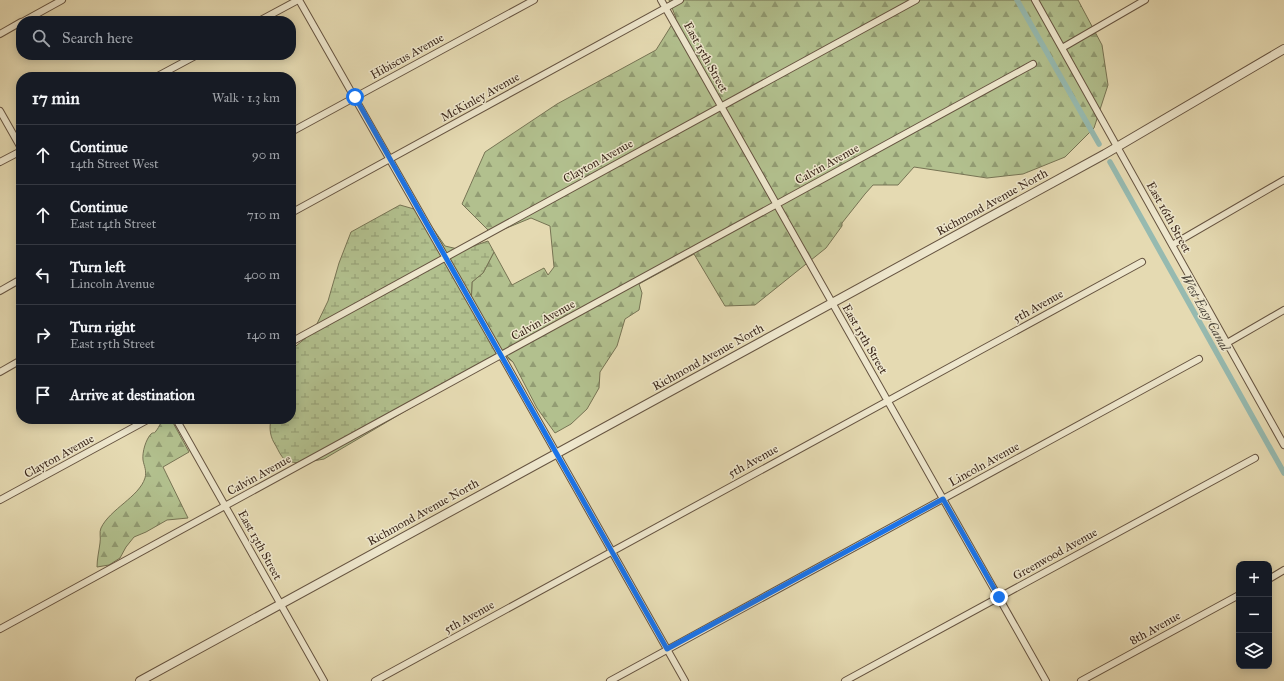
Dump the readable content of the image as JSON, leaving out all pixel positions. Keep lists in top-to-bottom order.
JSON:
{
  "streets": {
    "street": [
      "Hibiscus Avenue",
      "East 15th Street",
      "McKinley Avenue",
      "Clayton Avenue",
      "Calvin Avenue",
      "Richmond Avenue North",
      "East 16th Street",
      "5th Avenue",
      "Lincoln Avenue",
      "East 13th Street",
      "Greenwood Avenue",
      "8th Avenue"
    ]
  },
  "crossings": [
    ["East 15th Street", "McKinley Avenue"],
    ["East 15th Street", "Clayton Avenue"],
    ["East 15th Street", "Calvin Avenue"],
    ["East 15th Street", "Richmond Avenue North"],
    ["East 15th Street", "5th Avenue"],
    ["East 15th Street", "Lincoln Avenue"],
    ["East 15th Street", "Greenwood Avenue"],
    ["Calvin Avenue", "East 13th Street"],
    ["Richmond Avenue North", "East 16th Street"],
    ["Richmond Avenue North", "East 13th Street"]
  ],
  "water": ["West Easy Canal"],
  "page": {
    "search": "Search here",
    "heading": ["17 min", "Walk · 1.3 km"],
    "list": [
      ["Continue", "14th Street West", "90 m"],
      ["Continue", "East 14th Street", "710 m"],
      ["Turn left", "Lincoln Avenue", "400 m"],
      ["Turn right", "East 15th Street", "140 m"],
      "Arrive at destination"
    ],
    "map_buttons": ["+", "−"]
  }
}
